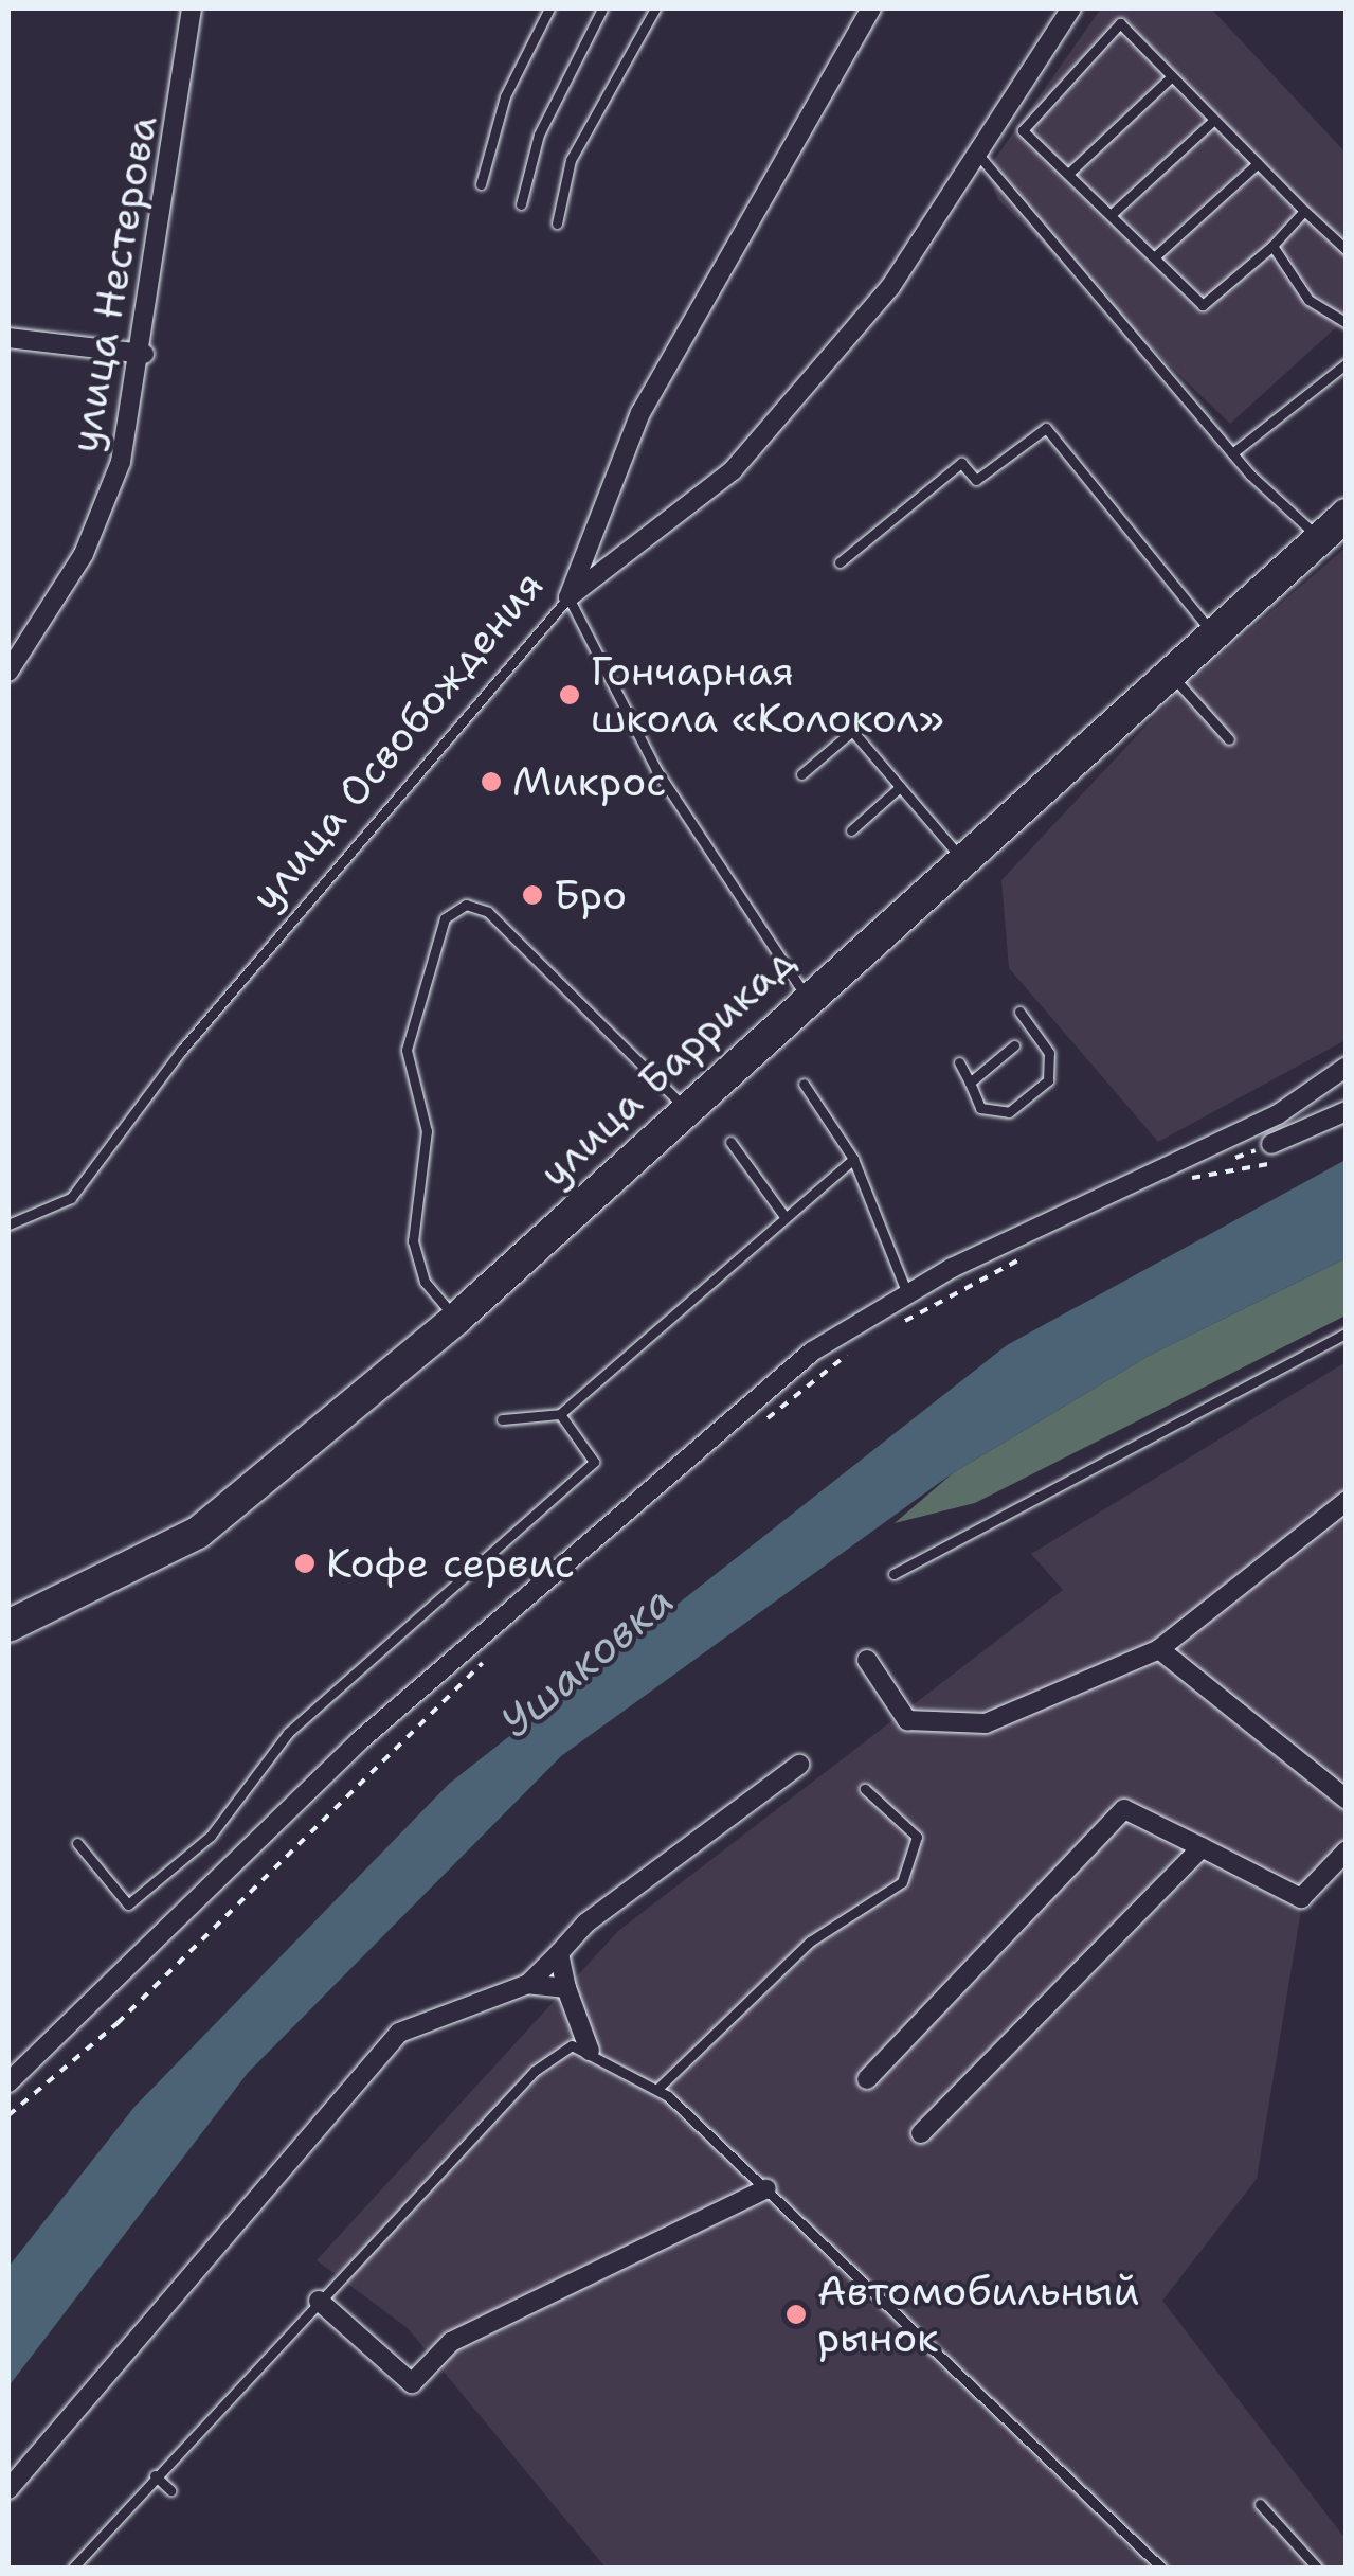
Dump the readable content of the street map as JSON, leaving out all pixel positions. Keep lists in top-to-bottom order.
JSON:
{
  "streets": {
    "main road": ["улица Баррикад"],
    "street": ["улица Нестерова", "улица Освобождения"]
  },
  "water": ["Ушаковка"],
  "places": [
    "Гончарная школа «Колокол»",
    "Микрос",
    "Бро",
    "Кофе сервис",
    "Автомобильный рынок"
  ]
}
